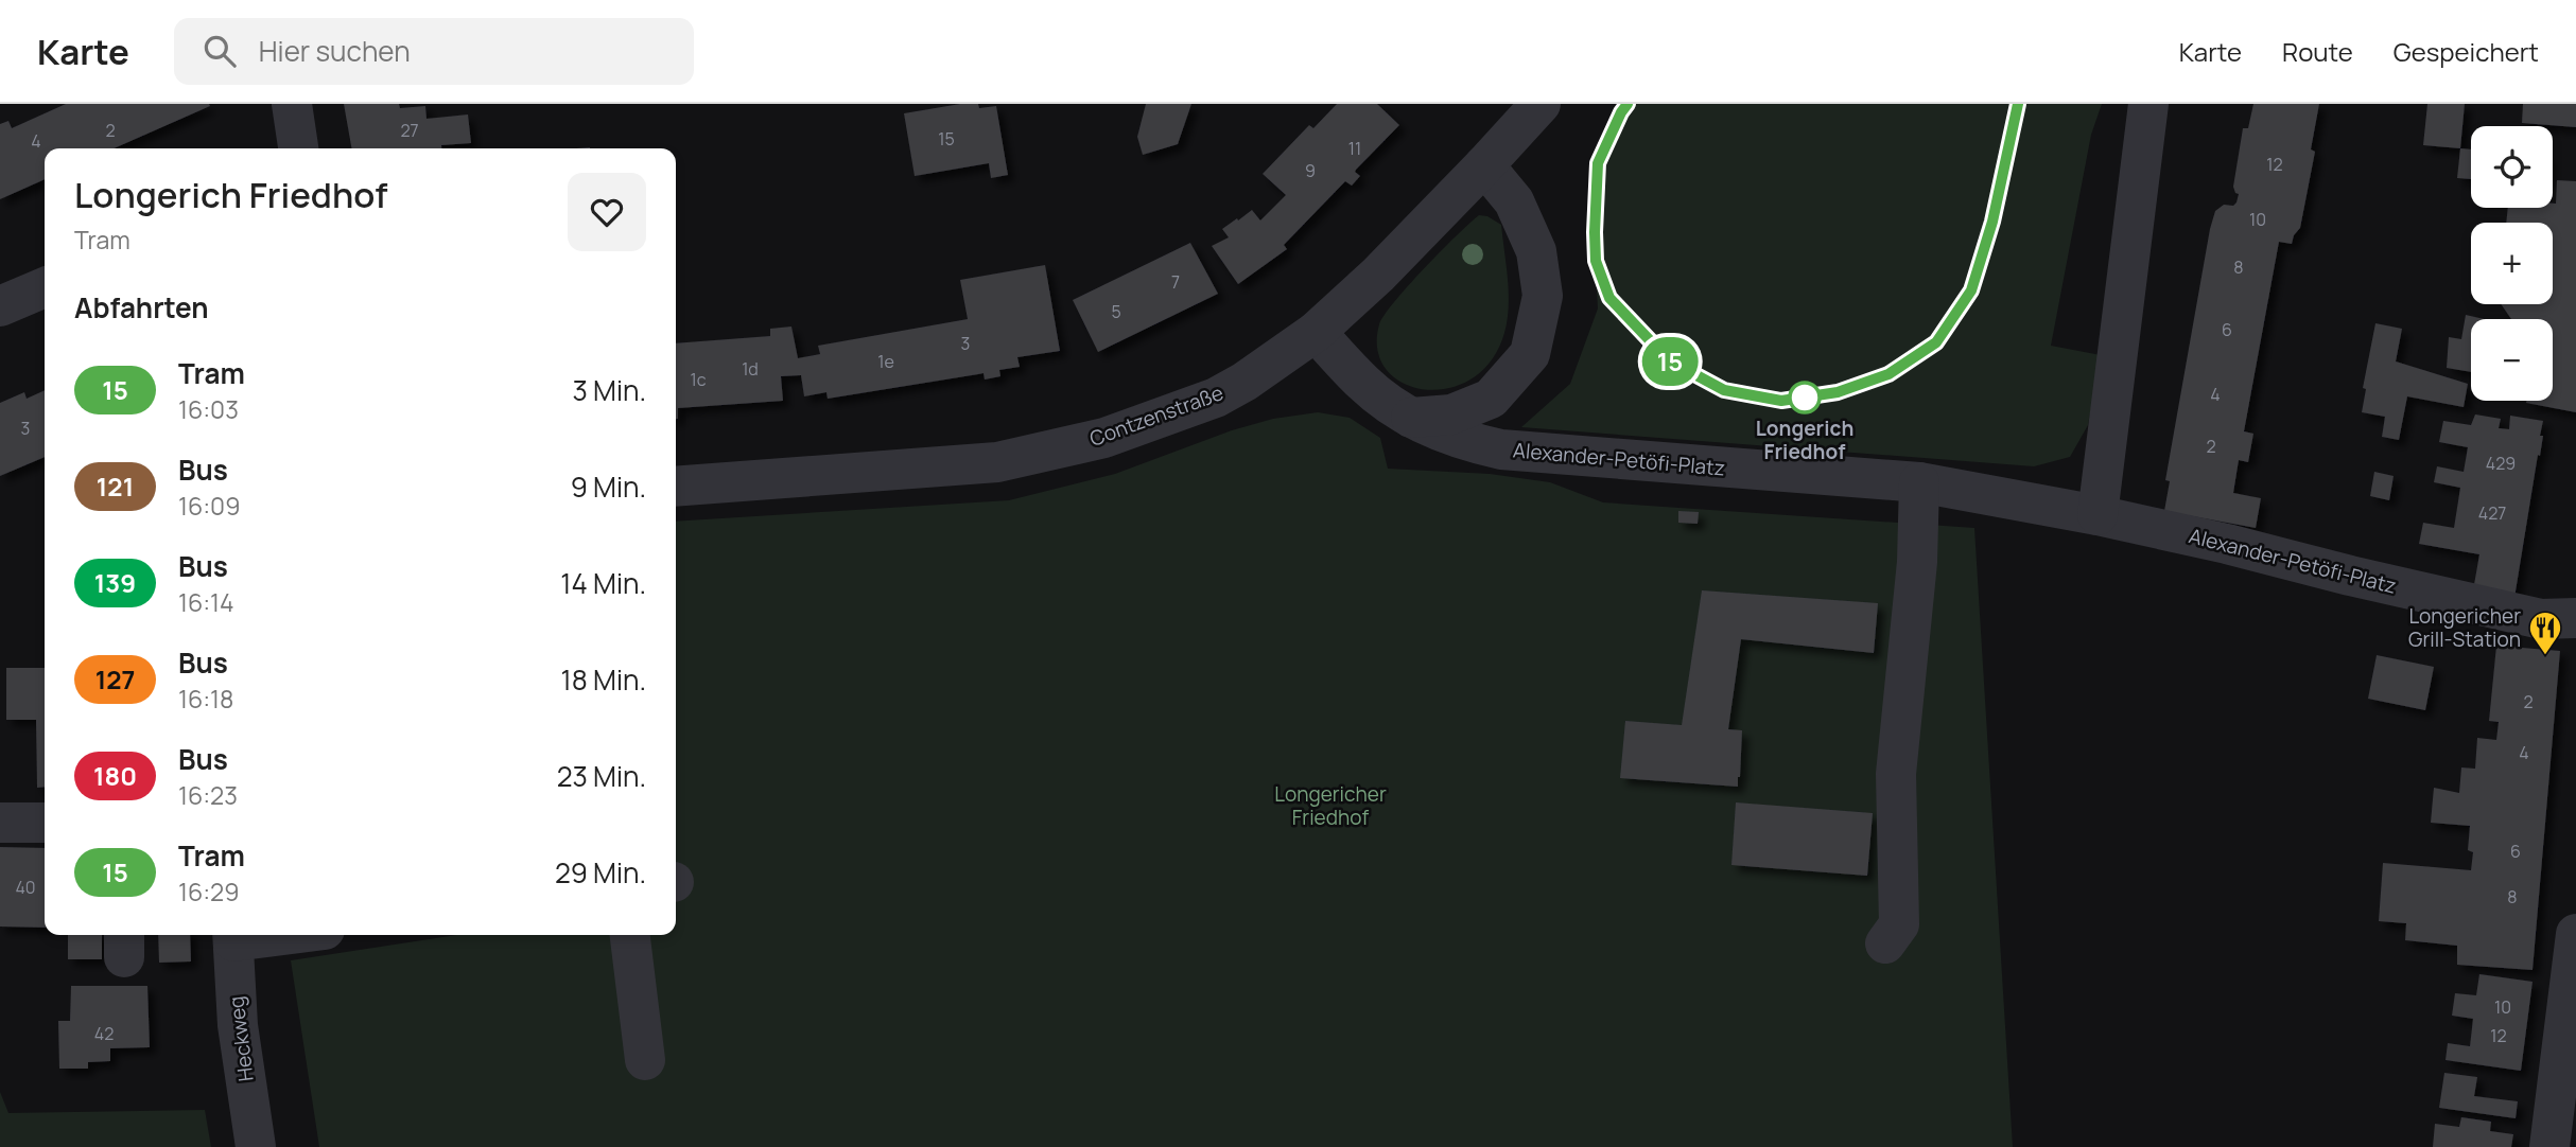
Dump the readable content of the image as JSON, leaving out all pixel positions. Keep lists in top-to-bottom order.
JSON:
{
  "streets": {
    "street": ["Contzenstraße", "Alexander-Petöfi-Platz", "Heckweg"]
  },
  "crossings": [
    ["Contzenstraße", "Alexander-Petöfi-Platz"]
  ],
  "parks": ["Longericher Friedhof"],
  "places": {
    "other": ["Longerich Friedhof"],
    "restaurant": ["Longericher Grill-Station"]
  },
  "lines": ["tram line 15"],
  "house_numbers": [
    "2",
    "27",
    "15",
    "4",
    "11",
    "12",
    "9",
    "10",
    "8",
    "7",
    "5",
    "6",
    "3",
    "1e",
    "1d",
    "1c",
    "4",
    "3",
    "2",
    "429",
    "427",
    "2",
    "4",
    "6",
    "40",
    "8",
    "10",
    "42",
    "12"
  ],
  "page": {
    "header": "Karte",
    "search": "Hier suchen",
    "nav": ["Karte", "Route", "Gespeichert"],
    "on_map": "15",
    "map_buttons": ["+", "−"],
    "heading": [
      ["Longerich Friedhof", "Tram"],
      "Abfahrten"
    ],
    "list": [
      {
        "mark": "15",
        "name": "Tram",
        "note": "16:03",
        "value": "3 Min."
      },
      {
        "mark": "121",
        "name": "Bus",
        "note": "16:09",
        "value": "9 Min."
      },
      {
        "mark": "139",
        "name": "Bus",
        "note": "16:14",
        "value": "14 Min."
      },
      {
        "mark": "127",
        "name": "Bus",
        "note": "16:18",
        "value": "18 Min."
      },
      {
        "mark": "180",
        "name": "Bus",
        "note": "16:23",
        "value": "23 Min."
      },
      {
        "mark": "15",
        "name": "Tram",
        "note": "16:29",
        "value": "29 Min."
      }
    ]
  }
}
